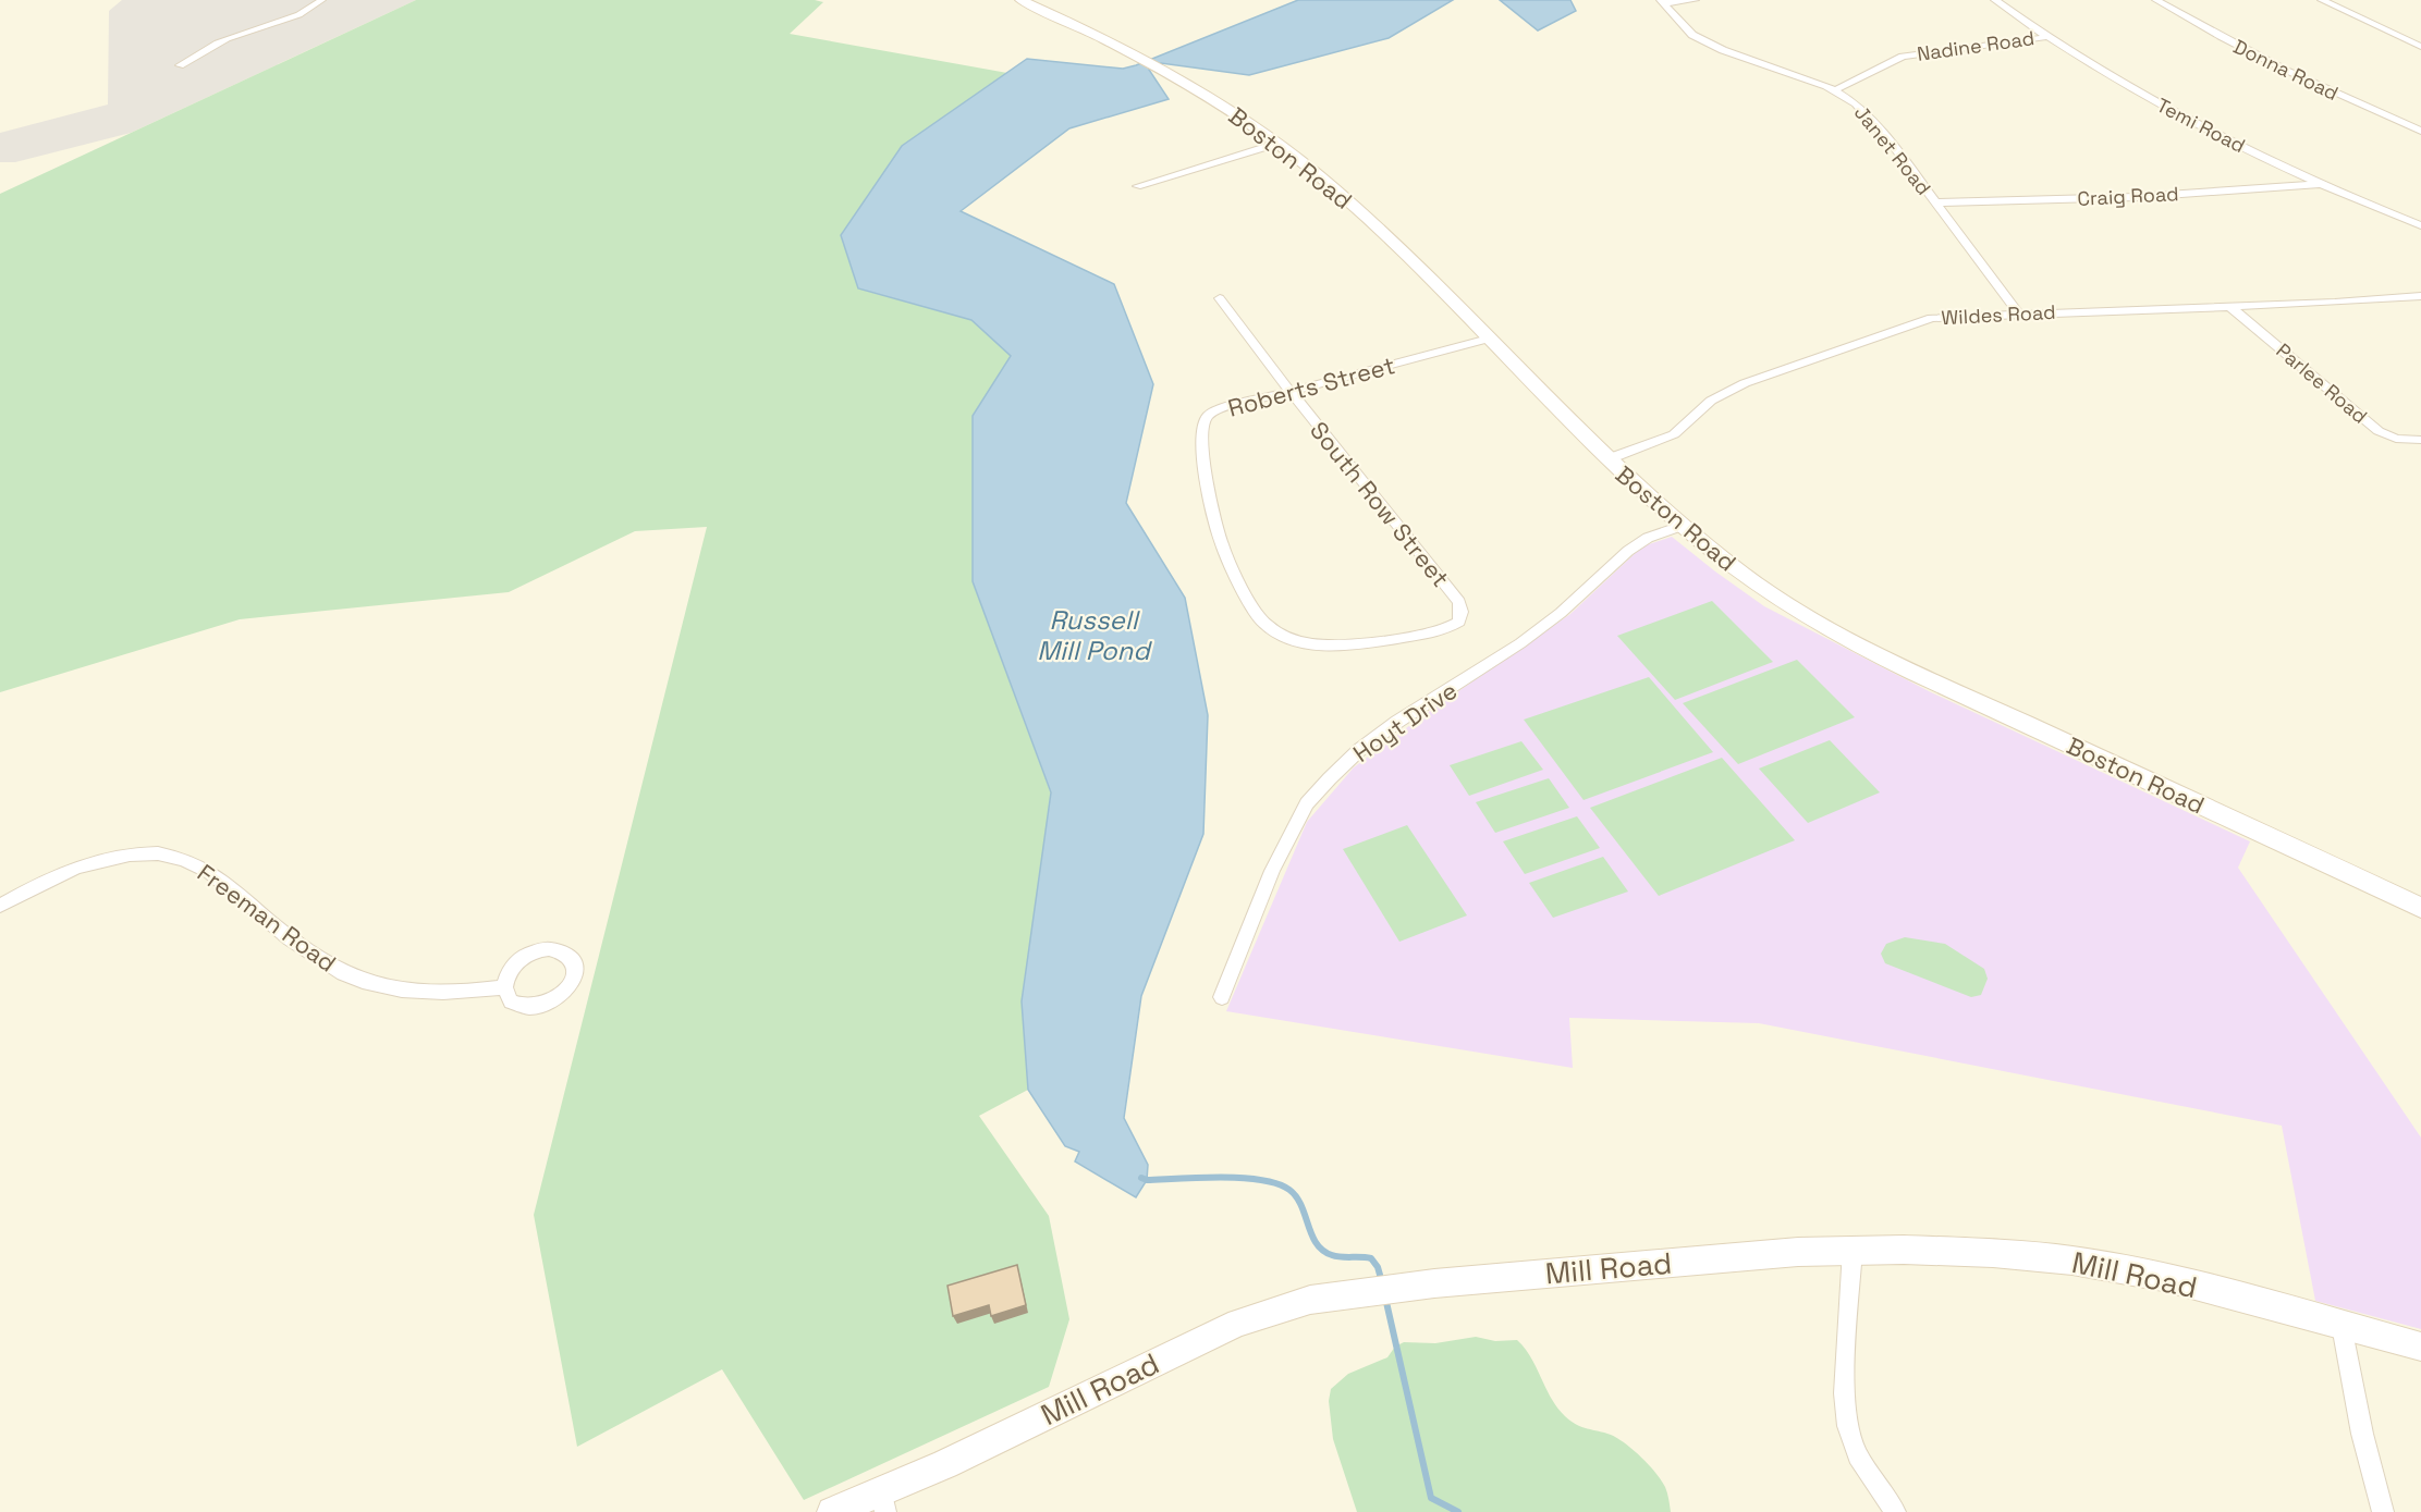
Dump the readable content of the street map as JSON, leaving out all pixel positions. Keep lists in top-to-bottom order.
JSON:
{
  "streets": {
    "main road": ["Boston Road", "Mill Road"],
    "street": [
      "Nadine Road",
      "Donna Road",
      "Temi Road",
      "Janet Road",
      "Craig Road",
      "Wildes Road",
      "Parlee Road",
      "Roberts Street",
      "South Row Street",
      "Hoyt Drive",
      "Freeman Road"
    ]
  },
  "crossings": [
    ["Nadine Road", "Temi Road"],
    ["Nadine Road", "Janet Road"],
    ["Temi Road", "Craig Road"],
    ["Janet Road", "Craig Road"],
    ["Janet Road", "Wildes Road"],
    ["Boston Road", "Wildes Road"],
    ["Boston Road", "Roberts Street"],
    ["Boston Road", "Hoyt Drive"],
    ["Wildes Road", "Parlee Road"],
    ["Roberts Street", "South Row Street"]
  ],
  "water": ["Russell Mill Pond"]
}
